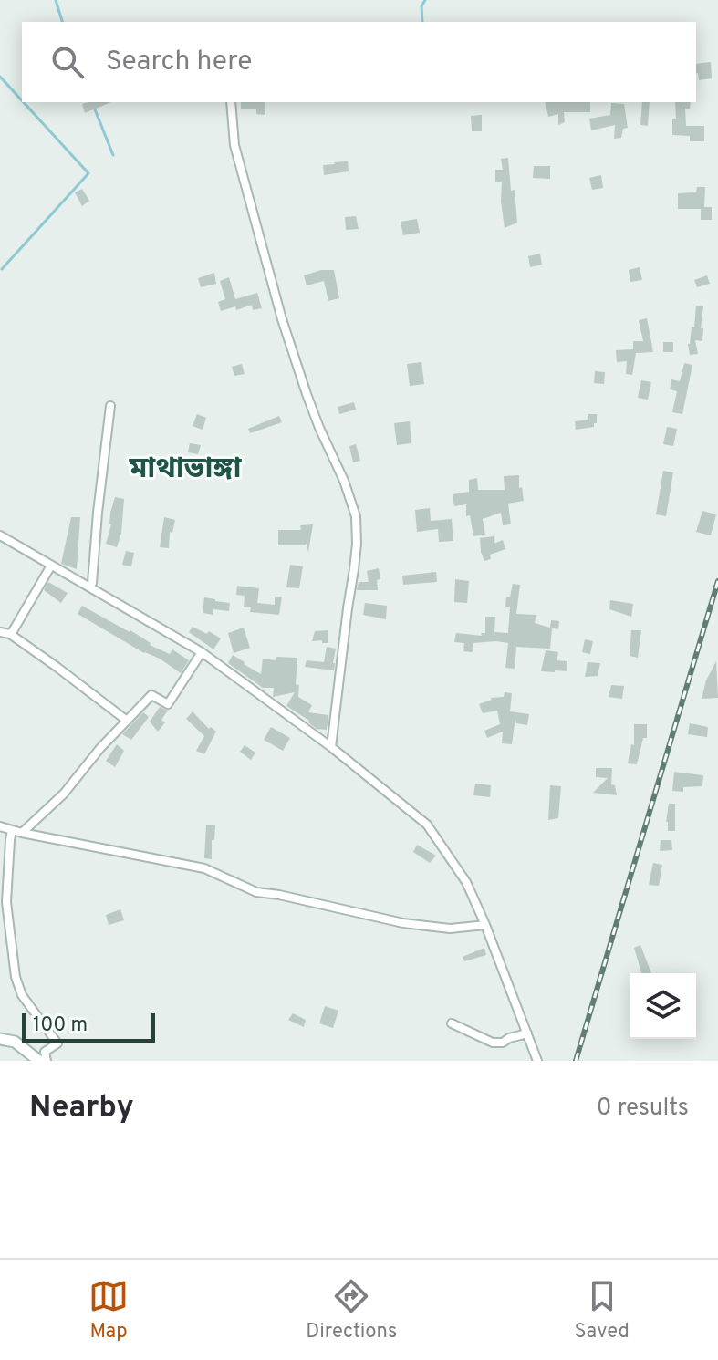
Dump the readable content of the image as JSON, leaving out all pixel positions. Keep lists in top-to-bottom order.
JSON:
{
  "districts": ["মাথাভাঙ্গা"],
  "scale_bar": "100 m",
  "page": {
    "search": "Search here",
    "scale": "100 m",
    "heading": ["Nearby", "0 results"],
    "nav": ["Map", "Directions", "Saved"]
  }
}
